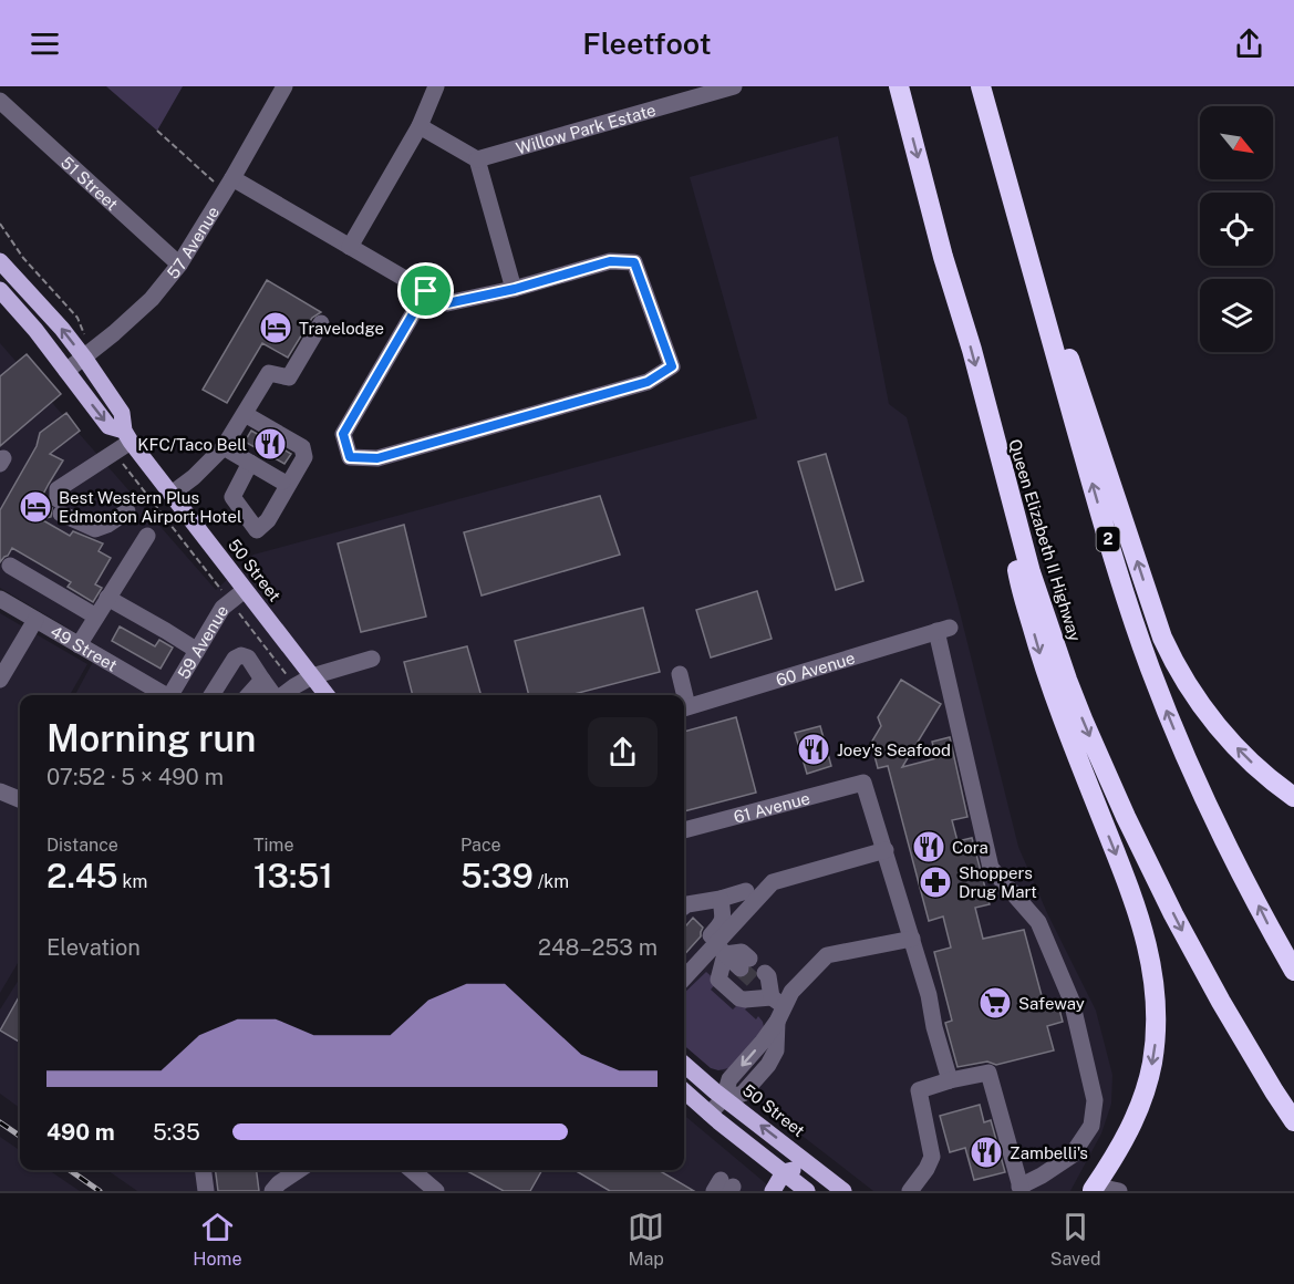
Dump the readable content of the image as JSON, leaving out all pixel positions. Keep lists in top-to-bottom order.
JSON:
{
  "streets": {
    "highway": ["2", "Queen Elizabeth II Highway"],
    "main road": ["50 Street"],
    "street": [
      "Willow Park Estate",
      "51 Street",
      "57 Avenue",
      "59 Avenue",
      "49 Street",
      "60 Avenue",
      "61 Avenue"
    ]
  },
  "crossings": [
    ["51 Street", "57 Avenue"],
    ["57 Avenue", "50 Street"],
    ["50 Street", "59 Avenue"]
  ],
  "places": {
    "hotel": ["Travelodge", "Best Western Plus Edmonton Airport Hotel"],
    "restaurant": [
      "KFC/Taco Bell",
      "Joey's Seafood",
      "Cora",
      "Zambelli's"
    ],
    "pharmacy": ["Shoppers Drug Mart"],
    "supermarket": ["Safeway"]
  },
  "north": "bottom right",
  "page": {
    "header": "Fleetfoot",
    "heading": ["Morning run", "07:52 · 5 × 490 m"],
    "stats": [
      ["Distance", "2.45 km"],
      ["Time", "13:51"],
      ["Pace", "5:39 /km"]
    ],
    "chart": ["Elevation", "248–253 m"],
    "list": [
      {
        "name": "490 m",
        "note": "5:35"
      }
    ],
    "tabs": ["Home", "Map", "Saved"]
  }
}
